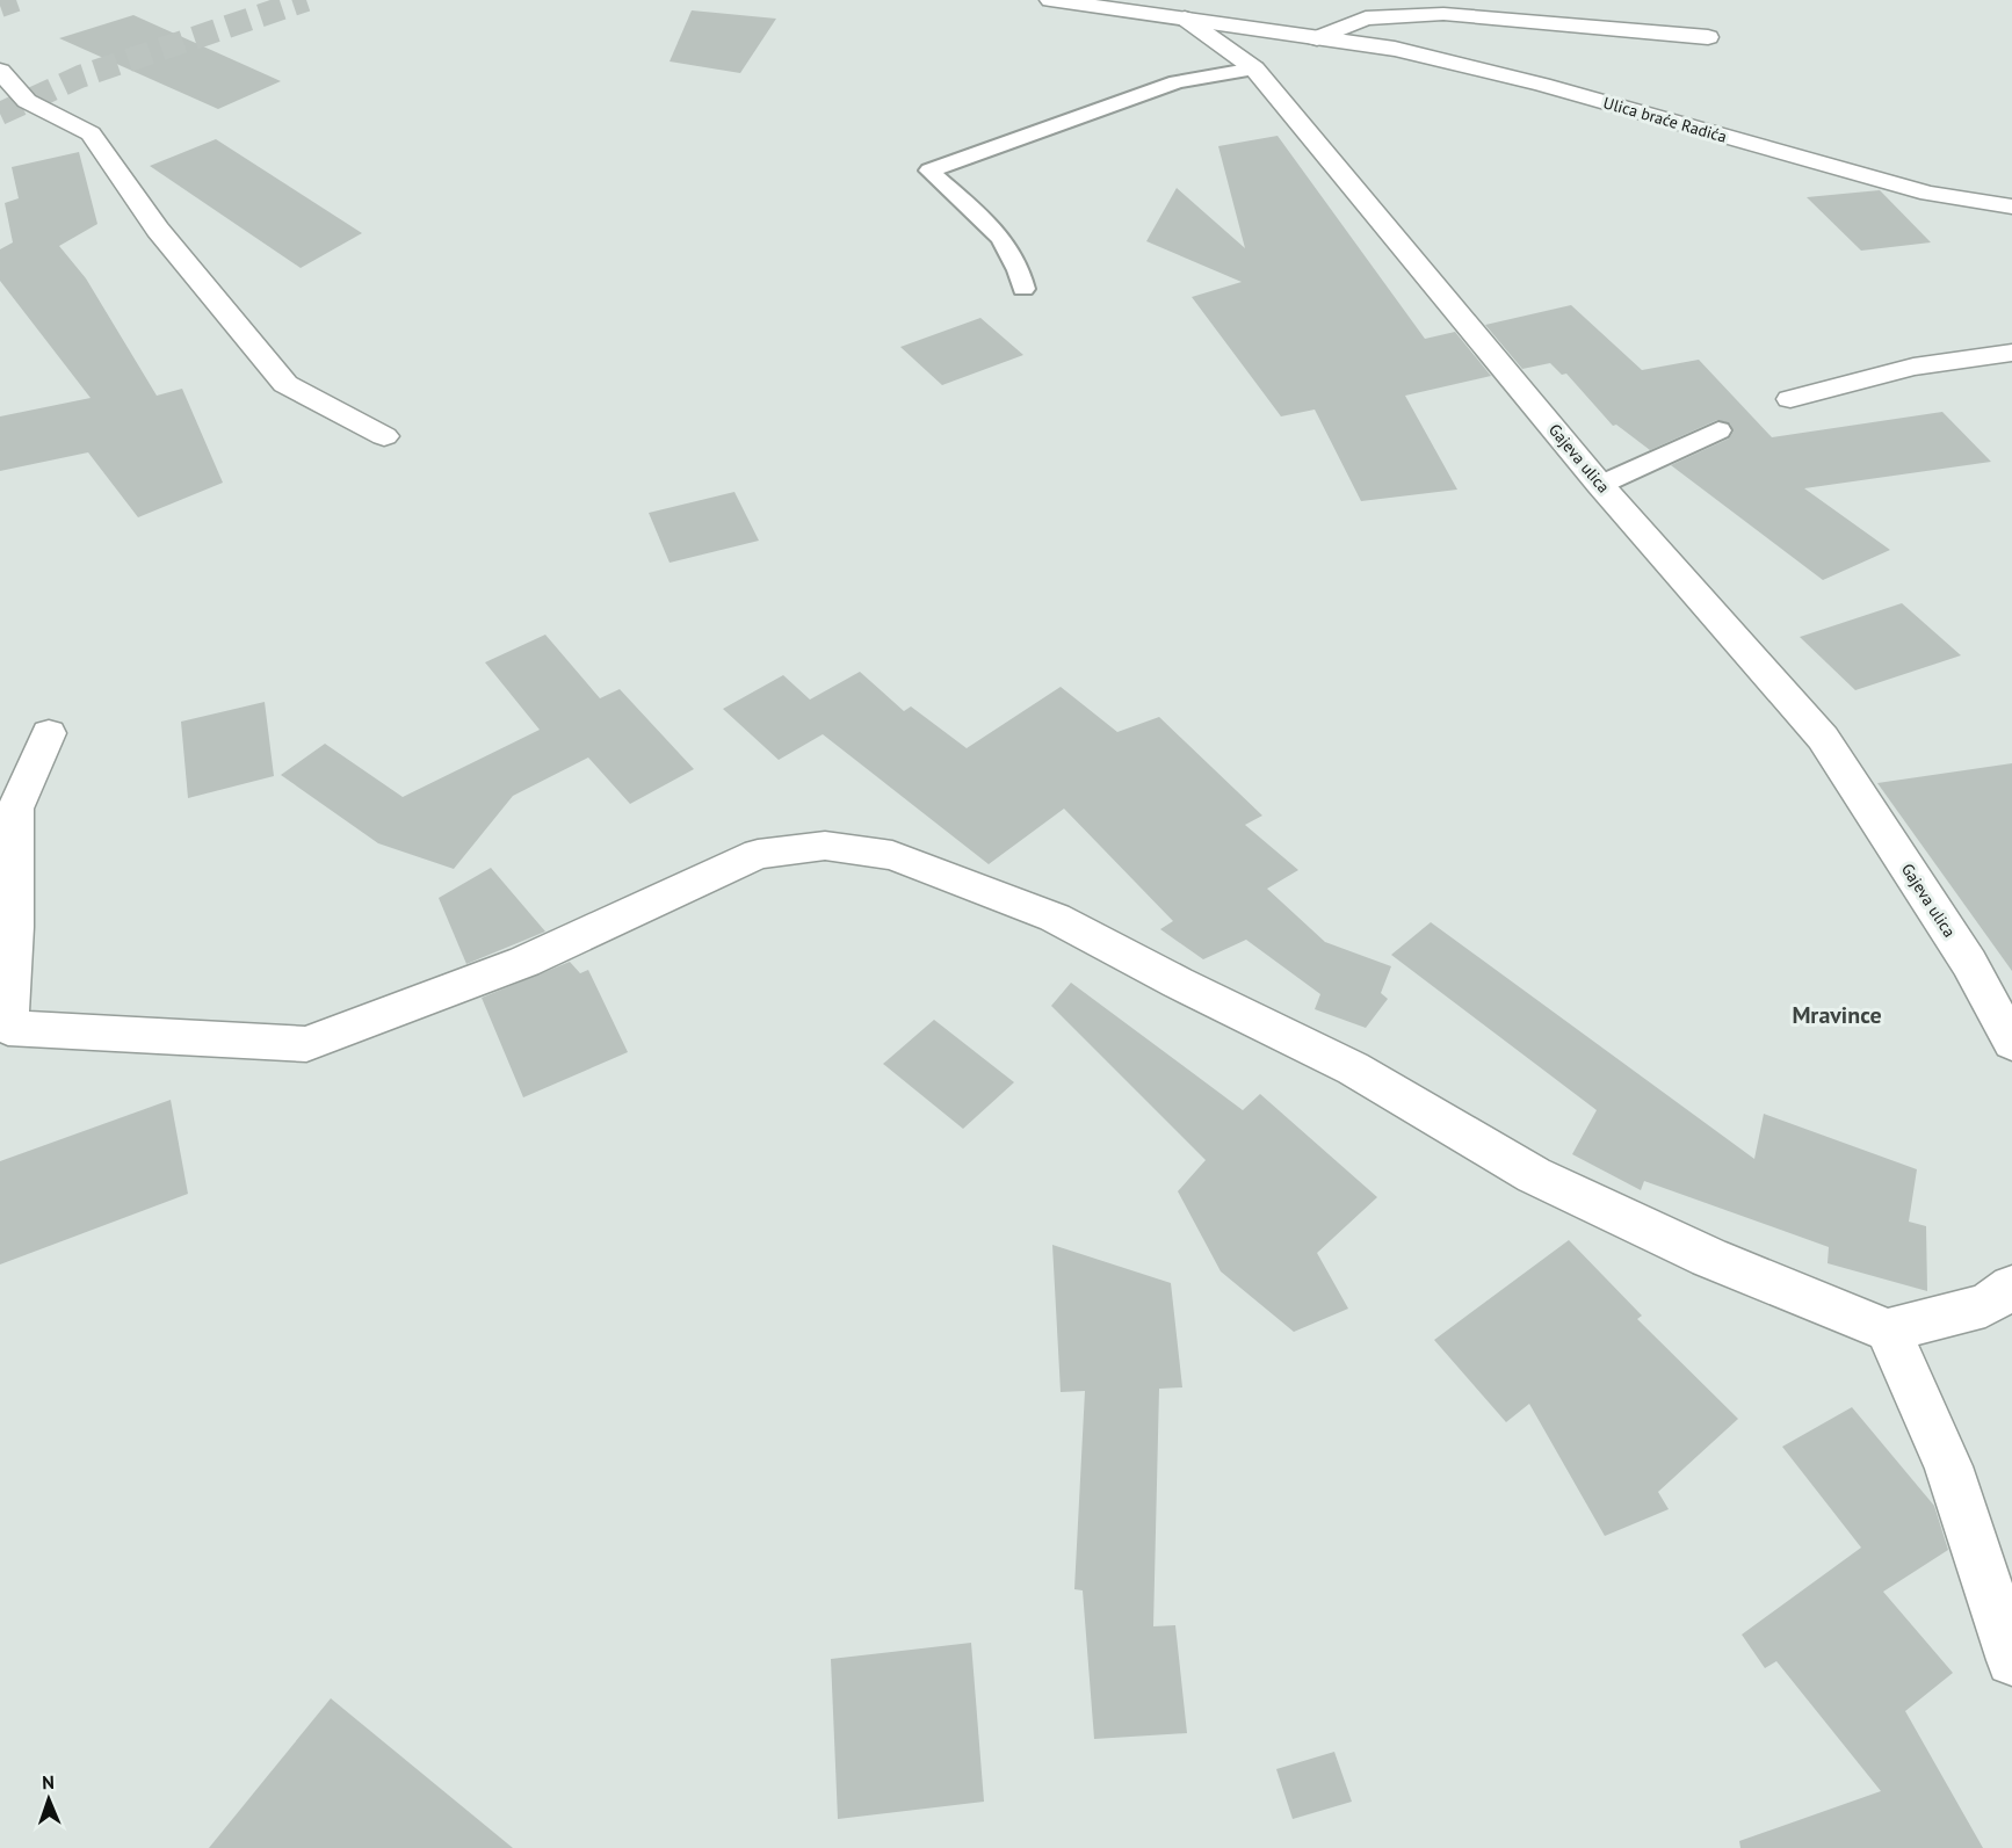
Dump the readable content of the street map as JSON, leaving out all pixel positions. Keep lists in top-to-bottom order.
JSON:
{
  "streets": {
    "street": ["Ulica braće Radića", "Gajeva ulica"]
  },
  "crossings": [
    ["Ulica braće Radića", "Gajeva ulica"]
  ],
  "districts": ["Mravince"],
  "north": "top"
}
